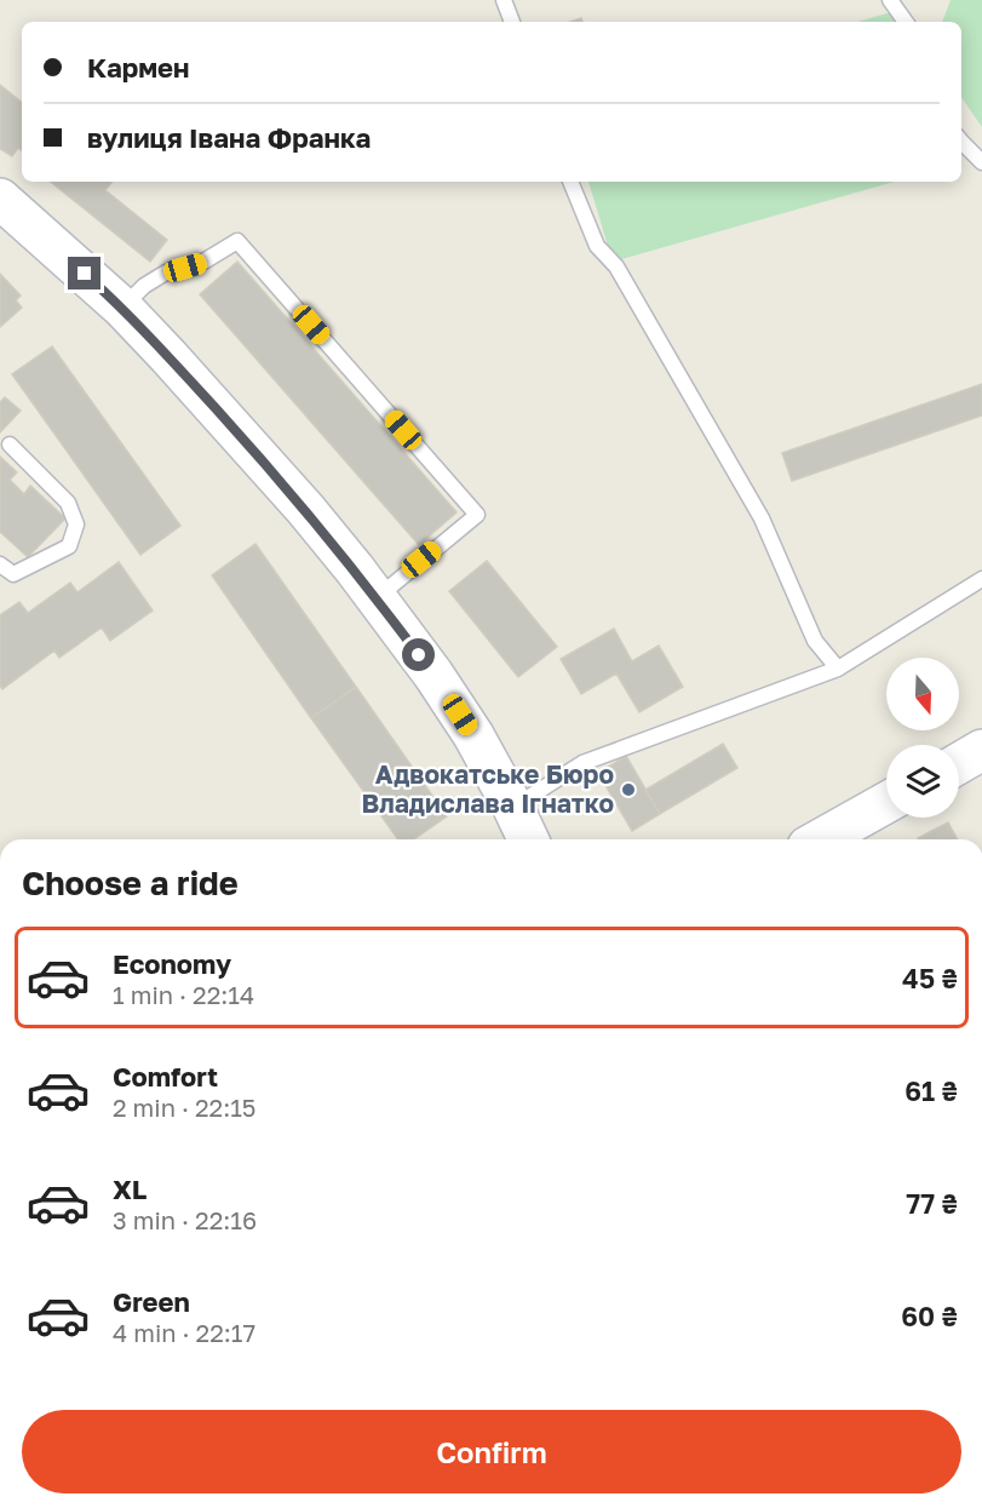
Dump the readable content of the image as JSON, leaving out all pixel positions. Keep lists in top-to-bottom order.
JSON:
{
  "places": ["Адвокатське Бюро Владислава Ігнатко"],
  "north": "bottom",
  "page": {
    "banner": ["Кармен", "вулиця Івана Франка"],
    "heading": "Choose a ride",
    "list": [
      {
        "name": "Economy",
        "note": "1 min · 22:14",
        "value": "45 ₴"
      },
      {
        "name": "Comfort",
        "note": "2 min · 22:15",
        "value": "61 ₴"
      },
      {
        "name": "XL",
        "note": "3 min · 22:16",
        "value": "77 ₴"
      },
      {
        "name": "Green",
        "note": "4 min · 22:17",
        "value": "60 ₴"
      }
    ],
    "buttons": "Confirm"
  }
}
